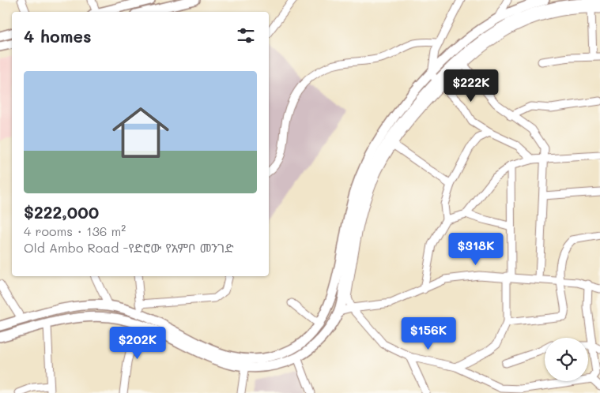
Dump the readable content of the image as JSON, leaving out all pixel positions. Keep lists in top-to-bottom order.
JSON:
{
  "page": {
    "heading": "4 homes",
    "list": [
      {
        "name": "$222,000",
        "note": "4 rooms · 136 m² · Old Ambo Road -የድሮው የአምቦ መንገድ"
      }
    ],
    "price": [
      "$222K",
      "$318K",
      "$156K",
      "$202K"
    ]
  }
}
